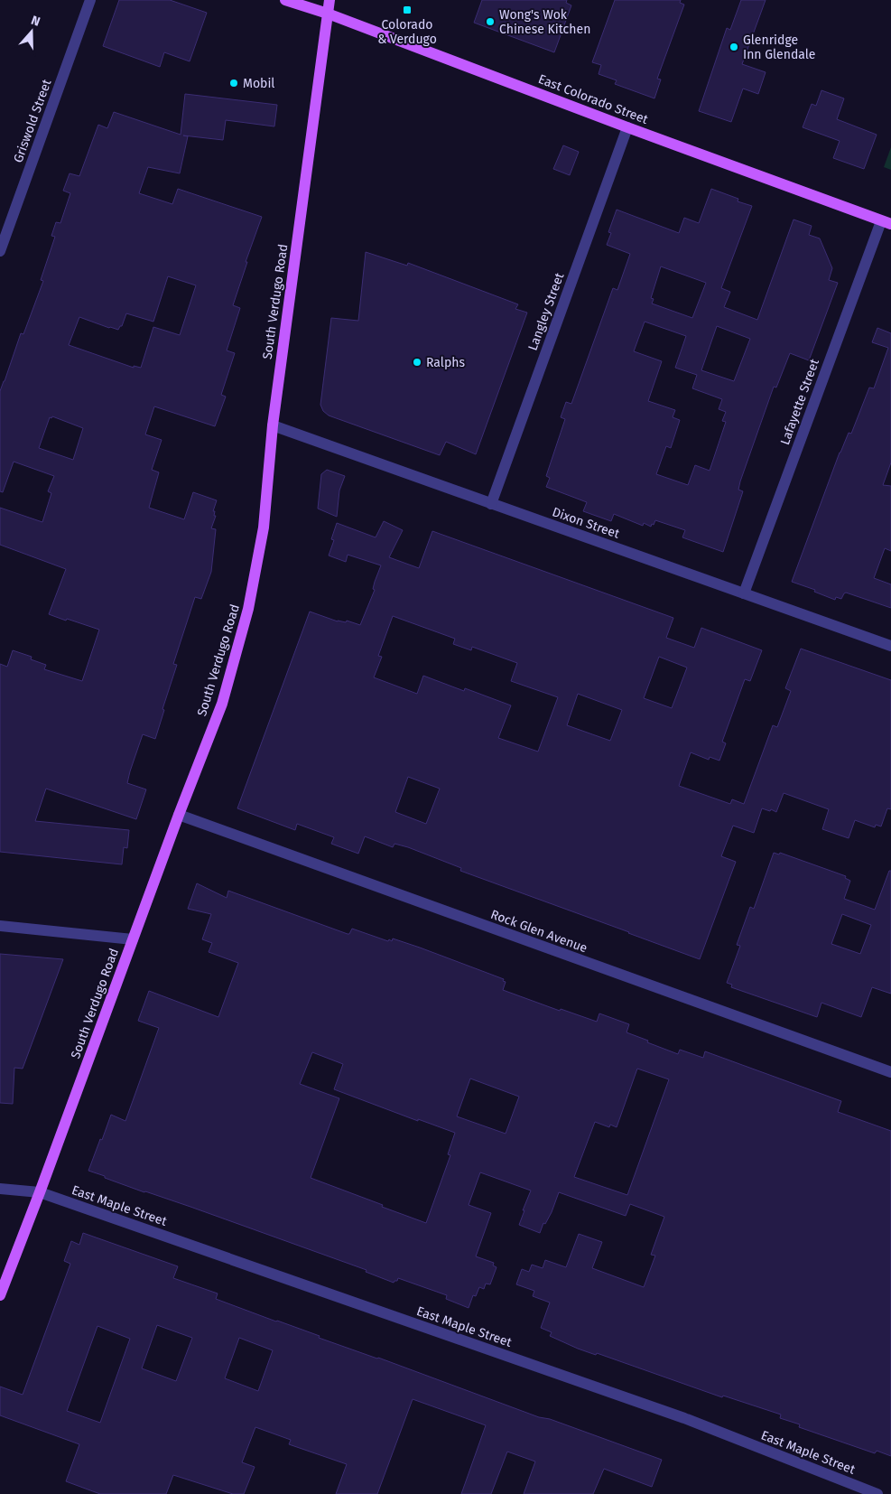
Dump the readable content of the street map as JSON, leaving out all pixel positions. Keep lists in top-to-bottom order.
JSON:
{
  "streets": {
    "main road": ["East Colorado Street", "South Verdugo Road"],
    "street": [
      "Griswold Street",
      "Langley Street",
      "Lafayette Street",
      "Dixon Street",
      "Rock Glen Avenue",
      "East Maple Street"
    ]
  },
  "crossings": [
    ["East Colorado Street", "South Verdugo Road"],
    ["East Colorado Street", "Langley Street"],
    ["East Colorado Street", "Lafayette Street"],
    ["South Verdugo Road", "Dixon Street"],
    ["South Verdugo Road", "Rock Glen Avenue"],
    ["South Verdugo Road", "East Maple Street"],
    ["Langley Street", "Dixon Street"],
    ["Lafayette Street", "Dixon Street"]
  ],
  "places": {
    "transit": ["Colorado & Verdugo"],
    "other": [
      "Wong's Wok Chinese Kitchen",
      "Glenridge Inn Glendale",
      "Mobil",
      "Ralphs"
    ]
  },
  "north": "top"
}
